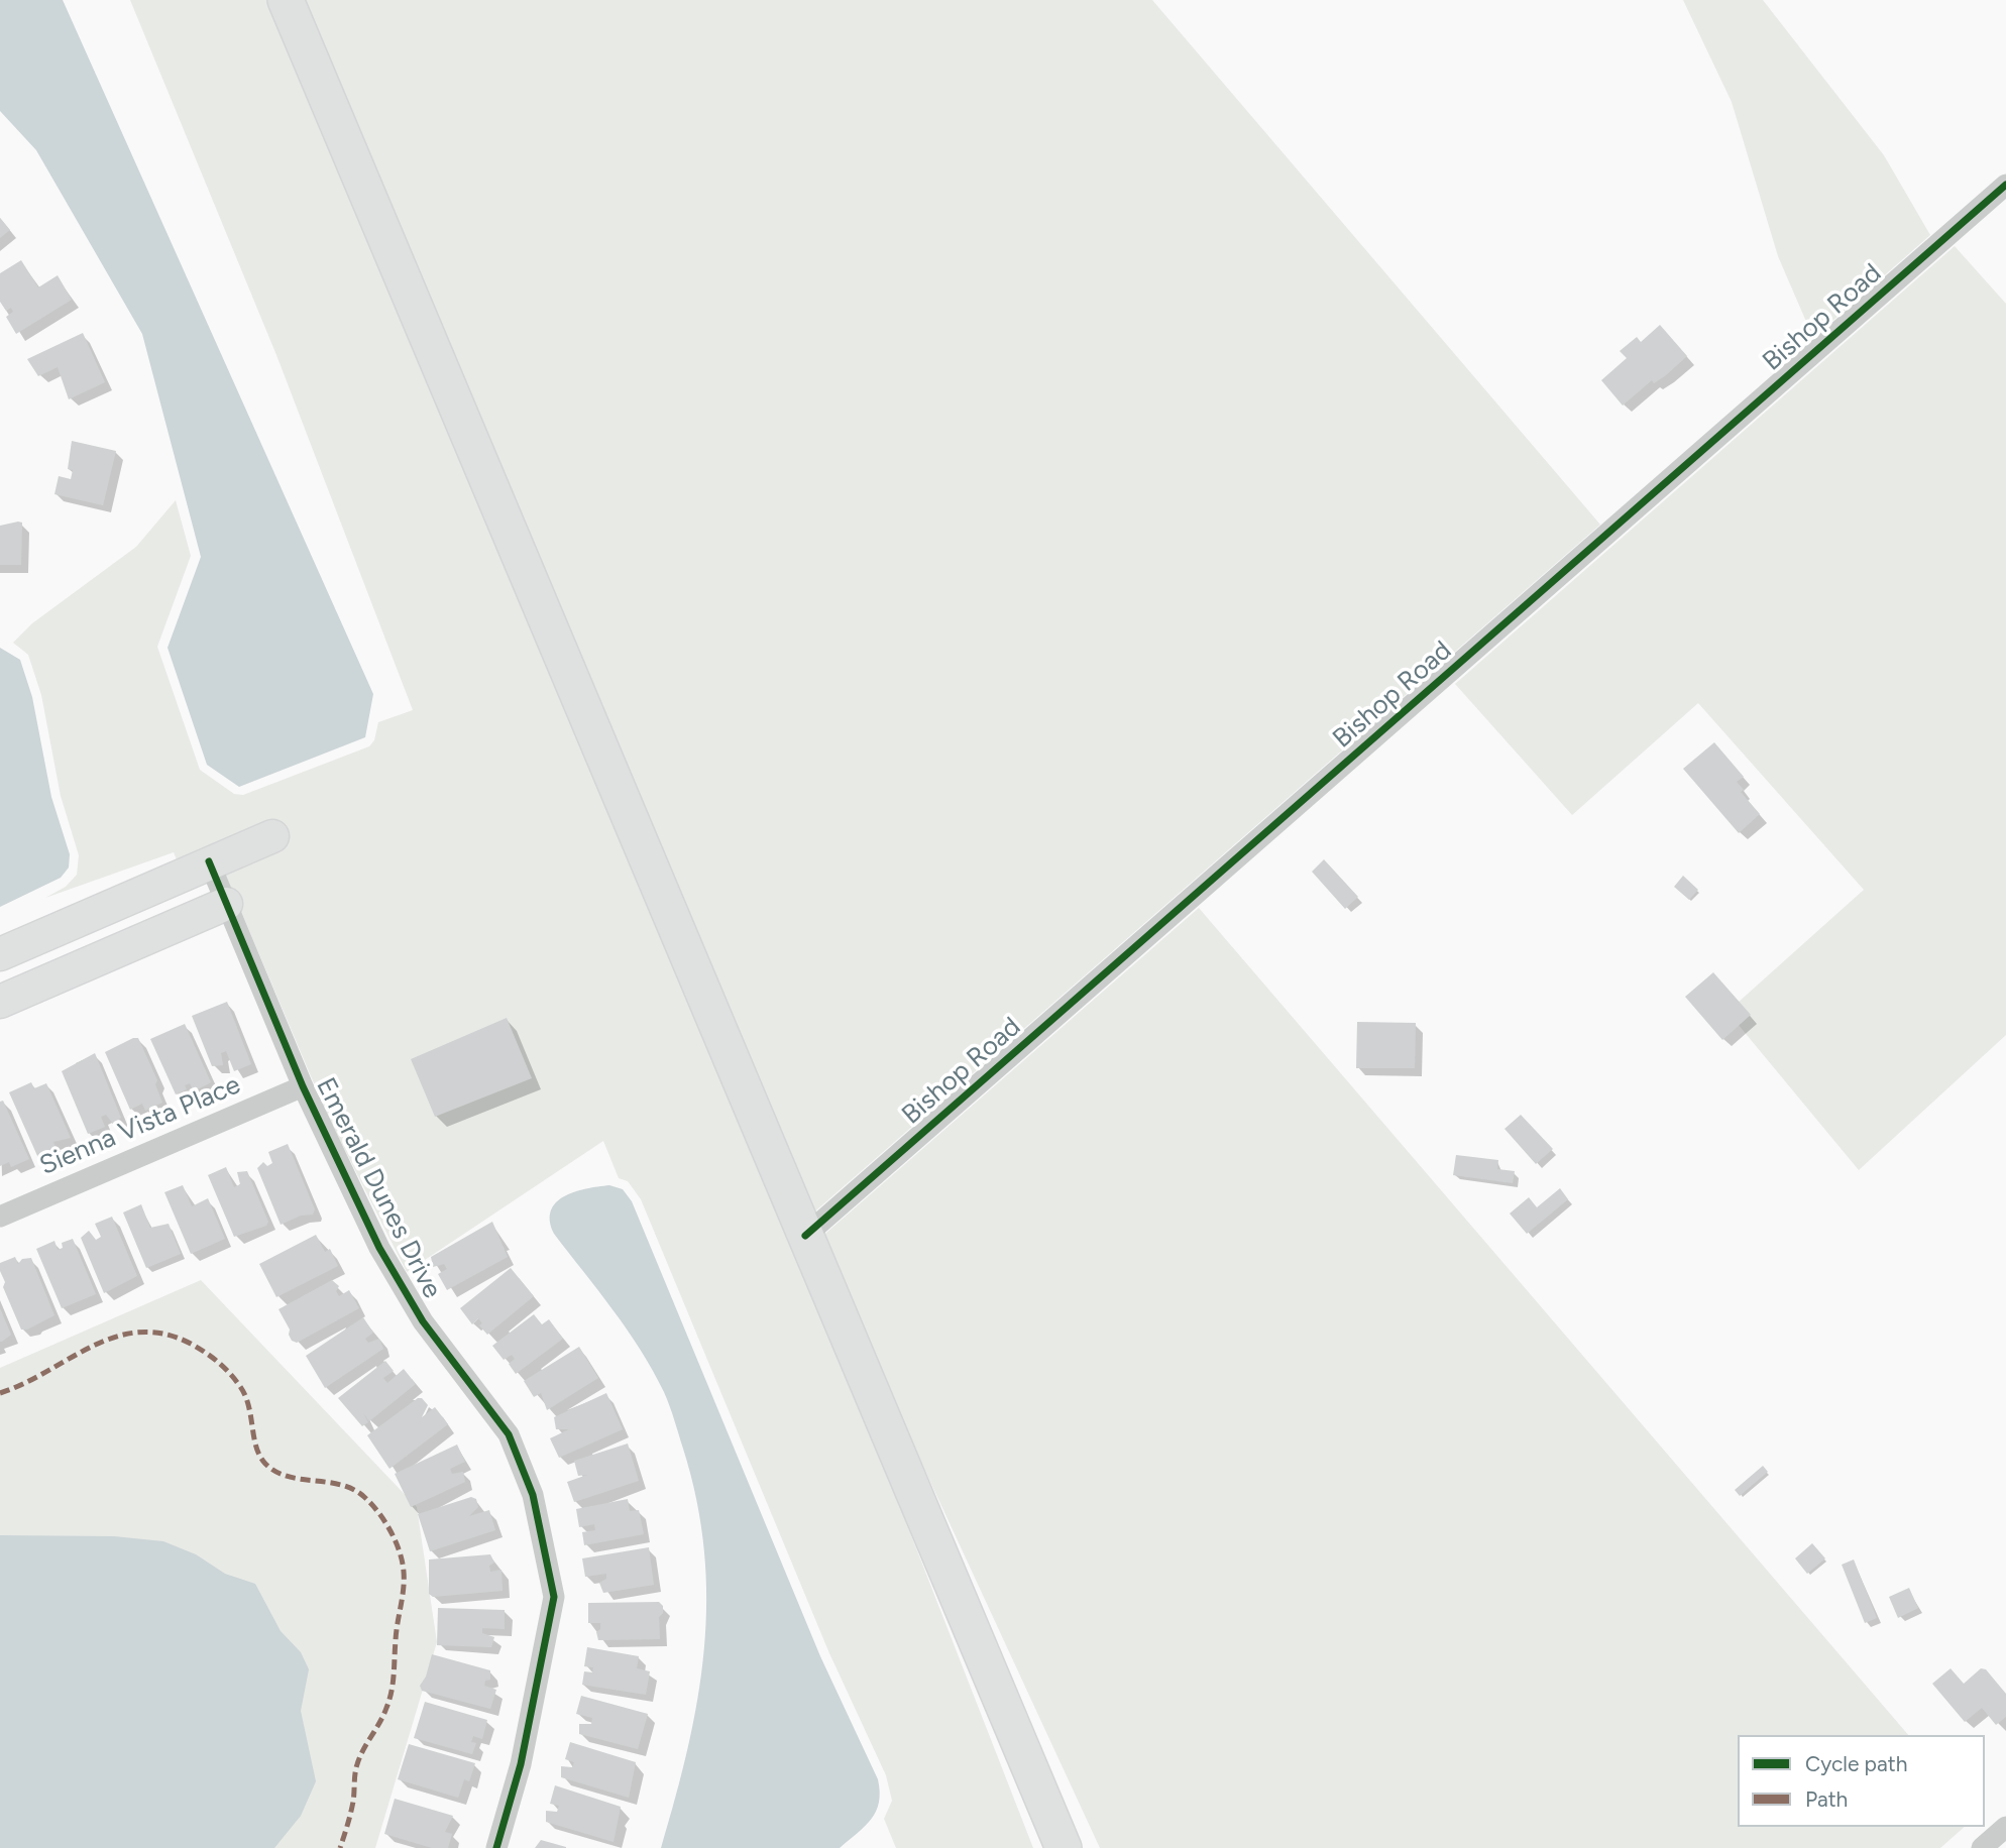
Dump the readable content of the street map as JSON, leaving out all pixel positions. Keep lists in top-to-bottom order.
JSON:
{
  "streets": {
    "street": ["Bishop Road", "Sienna Vista Place", "Emerald Dunes Drive"]
  },
  "crossings": [
    ["Sienna Vista Place", "Emerald Dunes Drive"]
  ],
  "legend": ["Cycle path", "Path"]
}
